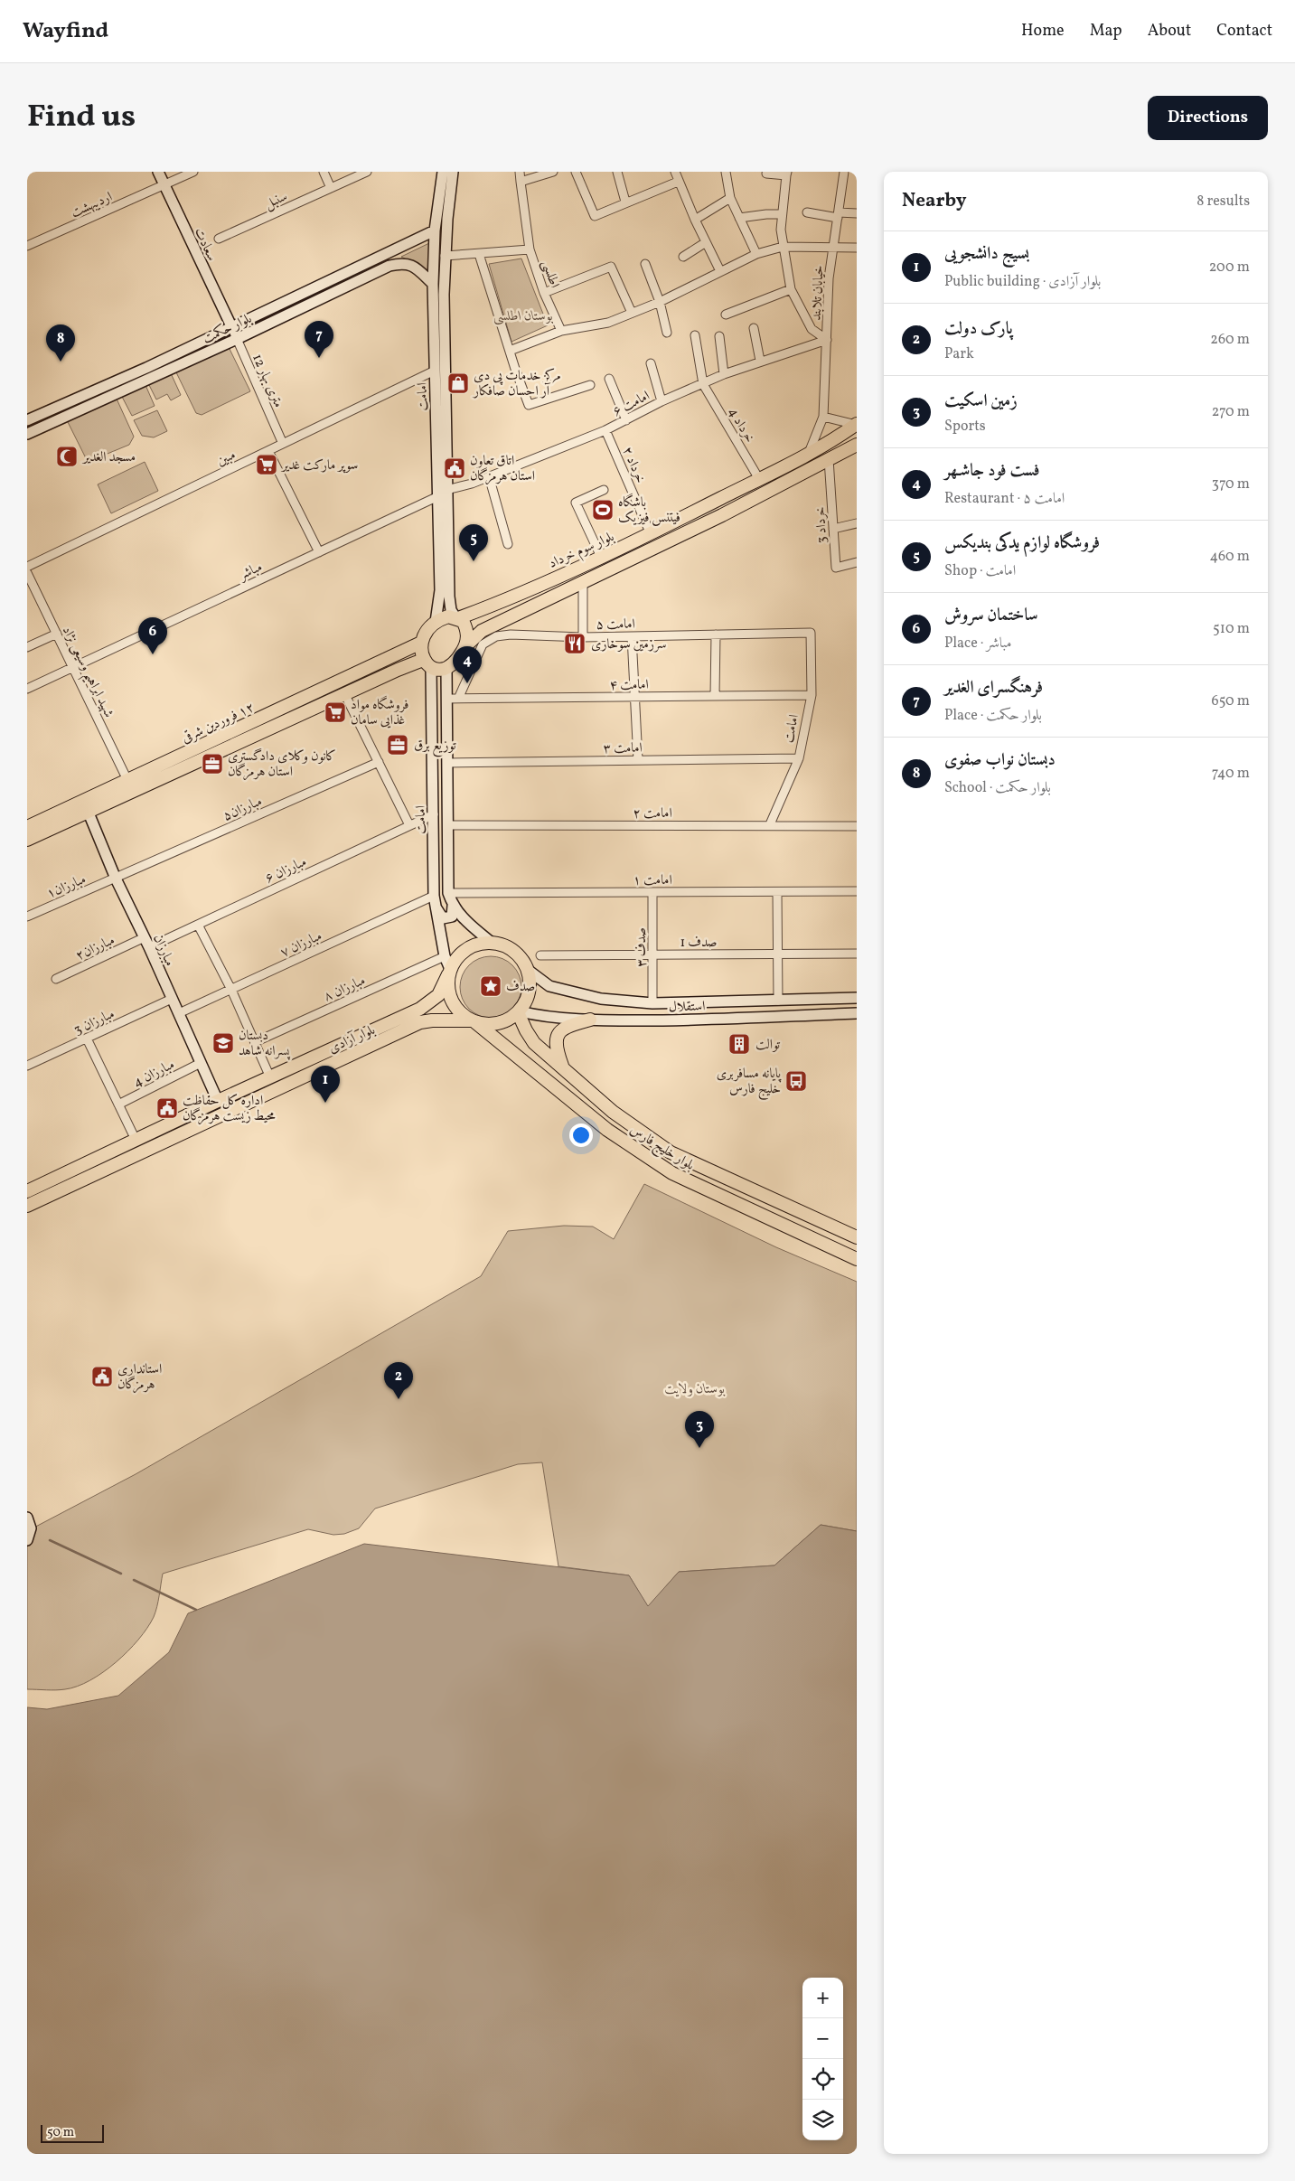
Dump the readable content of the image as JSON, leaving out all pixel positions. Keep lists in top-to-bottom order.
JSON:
{
  "streets": {
    "main road": [
      "بلوار سوم خرداد",
      "١٢ فروردین شرقی",
      "بلوار آزادی",
      "بلوار خلیج فارس"
    ],
    "street": [
      "سنبل",
      "اردیبهشت",
      "سعادت",
      "اطلسی",
      "خیابان تلابند",
      "بلوار حکمت",
      "12 متری بهار",
      "امامت",
      "امامت ۶",
      "خرداد 4",
      "مبین",
      "خرداد ۲",
      "خرداد 3",
      "مباشر",
      "امامت ۵",
      "شهید ابراهیم وسیعی نژاد",
      "امامت ۴",
      "امامت ۳",
      "مبارزان۵",
      "امامت ۲",
      "مبارزان ۶",
      "امامت ۱",
      "مبارزان۱",
      "صدف 1",
      "مبارزان ۷",
      "مبارزان۲",
      "صدف ۳",
      "مبارزان",
      "مبارزان ۸",
      "استقلال",
      "مبارزان 3",
      "مبارزان 4"
    ]
  },
  "crossings": [
    ["اردیبهشت", "سعادت"],
    ["سعادت", "بلوار حکمت"],
    ["سعادت", "12 متری بهار"],
    ["خیابان تلابند", "امامت ۶"],
    ["خیابان تلابند", "بلوار سوم خرداد"],
    ["بلوار حکمت", "12 متری بهار"],
    ["بلوار حکمت", "امامت"],
    ["12 متری بهار", "مبین"],
    ["امامت", "امامت ۶"],
    ["امامت", "مبین"],
    ["امامت", "بلوار سوم خرداد"],
    ["امامت", "مباشر"],
    ["امامت", "امامت ۵"],
    ["امامت", "امامت ۴"],
    ["امامت", "١٢ فروردین شرقی"],
    ["امامت", "امامت ۳"],
    ["امامت", "امامت ۲"],
    ["امامت", "مبارزان ۶"],
    ["امامت", "امامت ۱"],
    ["امامت", "مبارزان ۷"],
    ["امامت", "مبارزان ۸"],
    ["امامت", "استقلال"],
    ["امامت", "بلوار آزادی"],
    ["امامت", "بلوار خلیج فارس"],
    ["امامت ۶", "خرداد 4"],
    ["امامت ۶", "خرداد ۲"],
    ["امامت ۶", "مباشر"],
    ["خرداد 4", "بلوار سوم خرداد"],
    ["خرداد ۲", "بلوار سوم خرداد"],
    ["بلوار سوم خرداد", "١٢ فروردین شرقی"],
    ["مباشر", "شهید ابراهیم وسیعی نژاد"],
    ["امامت ۵", "امامت ۴"],
    ["شهید ابراهیم وسیعی نژاد", "١٢ فروردین شرقی"],
    ["١٢ فروردین شرقی", "مبارزان"],
    ["مبارزان۵", "مبارزان۱"],
    ["مبارزان۵", "مبارزان"],
    ["مبارزان ۶", "مبارزان"],
    ["امامت ۱", "صدف ۳"],
    ["مبارزان۱", "مبارزان"],
    ["صدف 1", "صدف ۳"],
    ["مبارزان ۷", "مبارزان"],
    ["مبارزان۲", "مبارزان"],
    ["صدف ۳", "استقلال"],
    ["مبارزان", "مبارزان 3"],
    ["مبارزان", "بلوار آزادی"],
    ["مبارزان", "مبارزان 4"],
    ["استقلال", "بلوار آزادی"],
    ["استقلال", "بلوار خلیج فارس"],
    ["بلوار آزادی", "بلوار خلیج فارس"]
  ],
  "parks": ["بوستان اطلسی", "بوستان ولایت"],
  "places": {
    "shop": ["مرکز خدمات پی دی آر احسان صافکار"],
    "mosque": ["مسجد الغدیر"],
    "supermarket": ["سوپر مارکت غدیر", "فروشگاه مواد غذایی سامان"],
    "public building": ["اتاق تعاون استان هرمزگان", "اداره کل حفاظت محیط زیست هرمزگان", "استانداری هرمزگان"],
    "sports": ["باشگاه فیتنس فیزیک"],
    "restaurant": ["سرزمین سوخاری"],
    "office": ["توزیع برق", "کانون وکلای دادگستری استان هرمزگان"],
    "place": ["صدف"],
    "school or university": ["دبستان پسرانه شاهد"],
    "building": ["توالت"],
    "bus stop": ["پایانه مسافربری خلیج فارس"]
  },
  "scale_bar": "50 m",
  "page": {
    "header": "Wayfind",
    "nav": [
      "Home",
      "Map",
      "About",
      "Contact"
    ],
    "title": "Find us",
    "buttons": "Directions",
    "heading": ["Nearby", "8 results"],
    "list": [
      {
        "mark": "1",
        "name": "بسیج دانشجویی",
        "note": "Public building · بلوار آزادی",
        "value": "200 m"
      },
      {
        "mark": "2",
        "name": "پارک دولت",
        "note": "Park",
        "value": "260 m"
      },
      {
        "mark": "3",
        "name": "زمین اسکیت",
        "note": "Sports",
        "value": "270 m"
      },
      {
        "mark": "4",
        "name": "فست فود جاشـهر",
        "note": "Restaurant · امامت ۵",
        "value": "370 m"
      },
      {
        "mark": "5",
        "name": "فروشگاه لوازم یدکی بندیکس",
        "note": "Shop · امامت",
        "value": "460 m"
      },
      {
        "mark": "6",
        "name": "ساختمان سروش",
        "note": "Place · مباشر",
        "value": "510 m"
      },
      {
        "mark": "7",
        "name": "فرهنگسرای الغدیر",
        "note": "Place · بلوار حکمت",
        "value": "650 m"
      },
      {
        "mark": "8",
        "name": "دبستان نواب صفوی",
        "note": "School · بلوار حکمت",
        "value": "740 m"
      }
    ],
    "pins": [
      "7",
      "8",
      "5",
      "6",
      "4",
      "1",
      "2",
      "3"
    ],
    "map_buttons": ["+", "−"],
    "scale": "50 m"
  }
}
